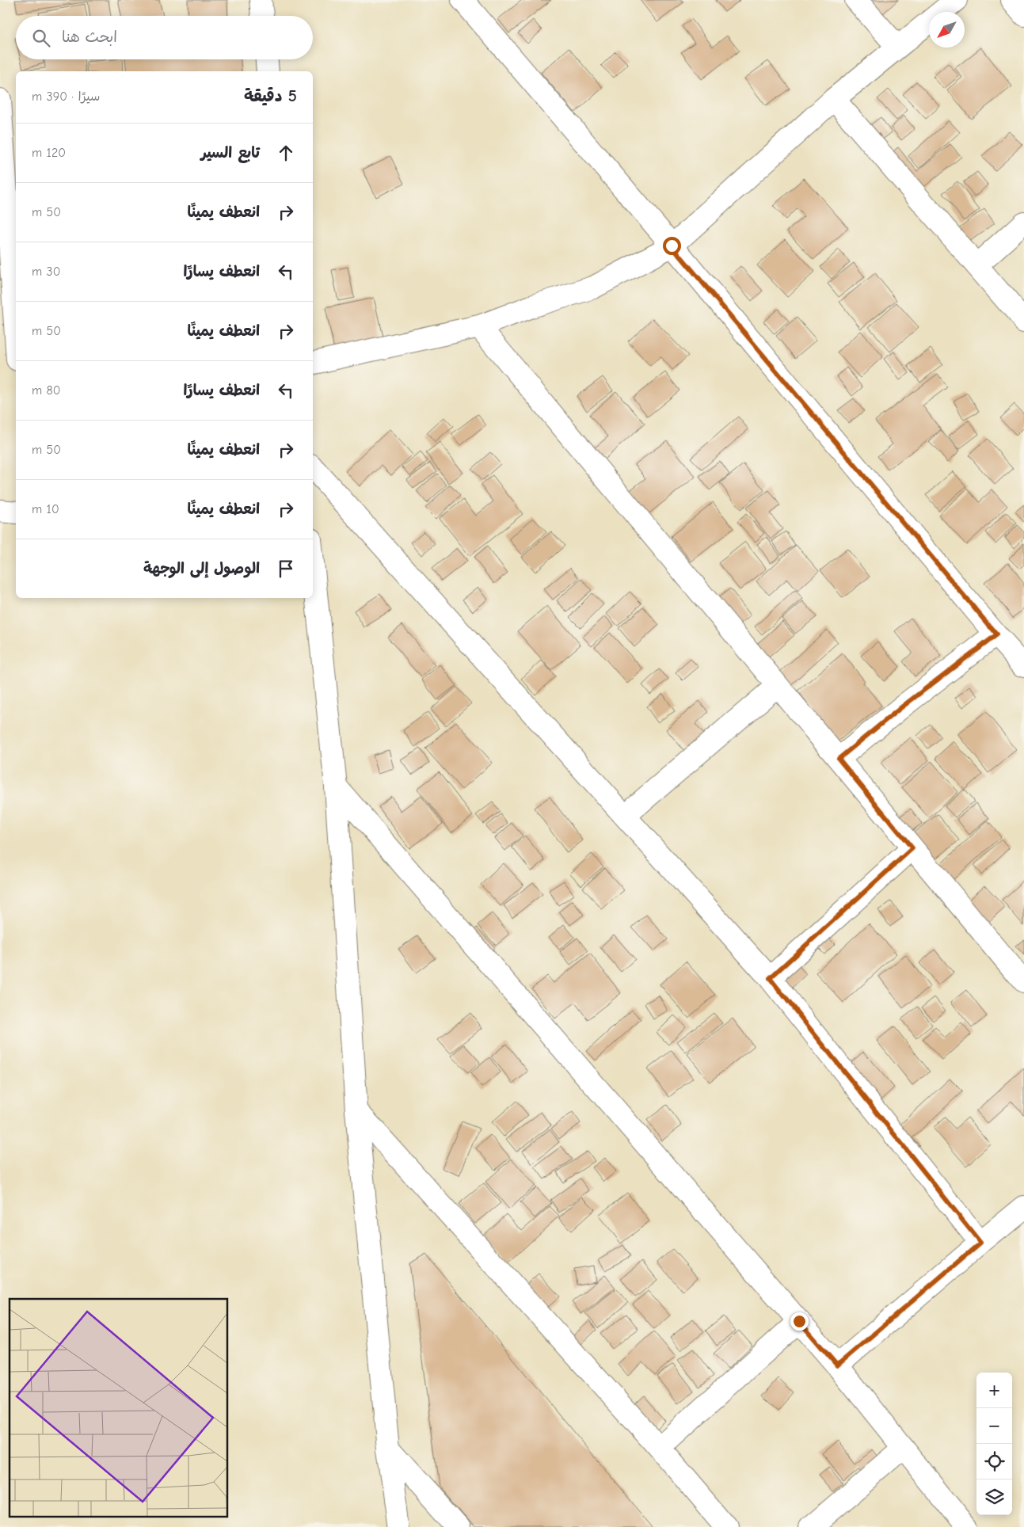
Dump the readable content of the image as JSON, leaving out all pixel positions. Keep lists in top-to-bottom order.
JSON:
{
  "north": "bottom left",
  "page": {
    "search": "ابحث هنا",
    "heading": ["5 دقيقة", "سيرًا · 390 m"],
    "list": [
      ["تابع السير", "120 m"],
      ["انعطف يمينًا", "50 m"],
      ["انعطف يسارًا", "30 m"],
      ["انعطف يمينًا", "50 m"],
      ["انعطف يسارًا", "80 m"],
      ["انعطف يمينًا", "50 m"],
      ["انعطف يمينًا", "10 m"],
      "الوصول إلى الوجهة"
    ],
    "map_buttons": ["+", "−"]
  }
}
